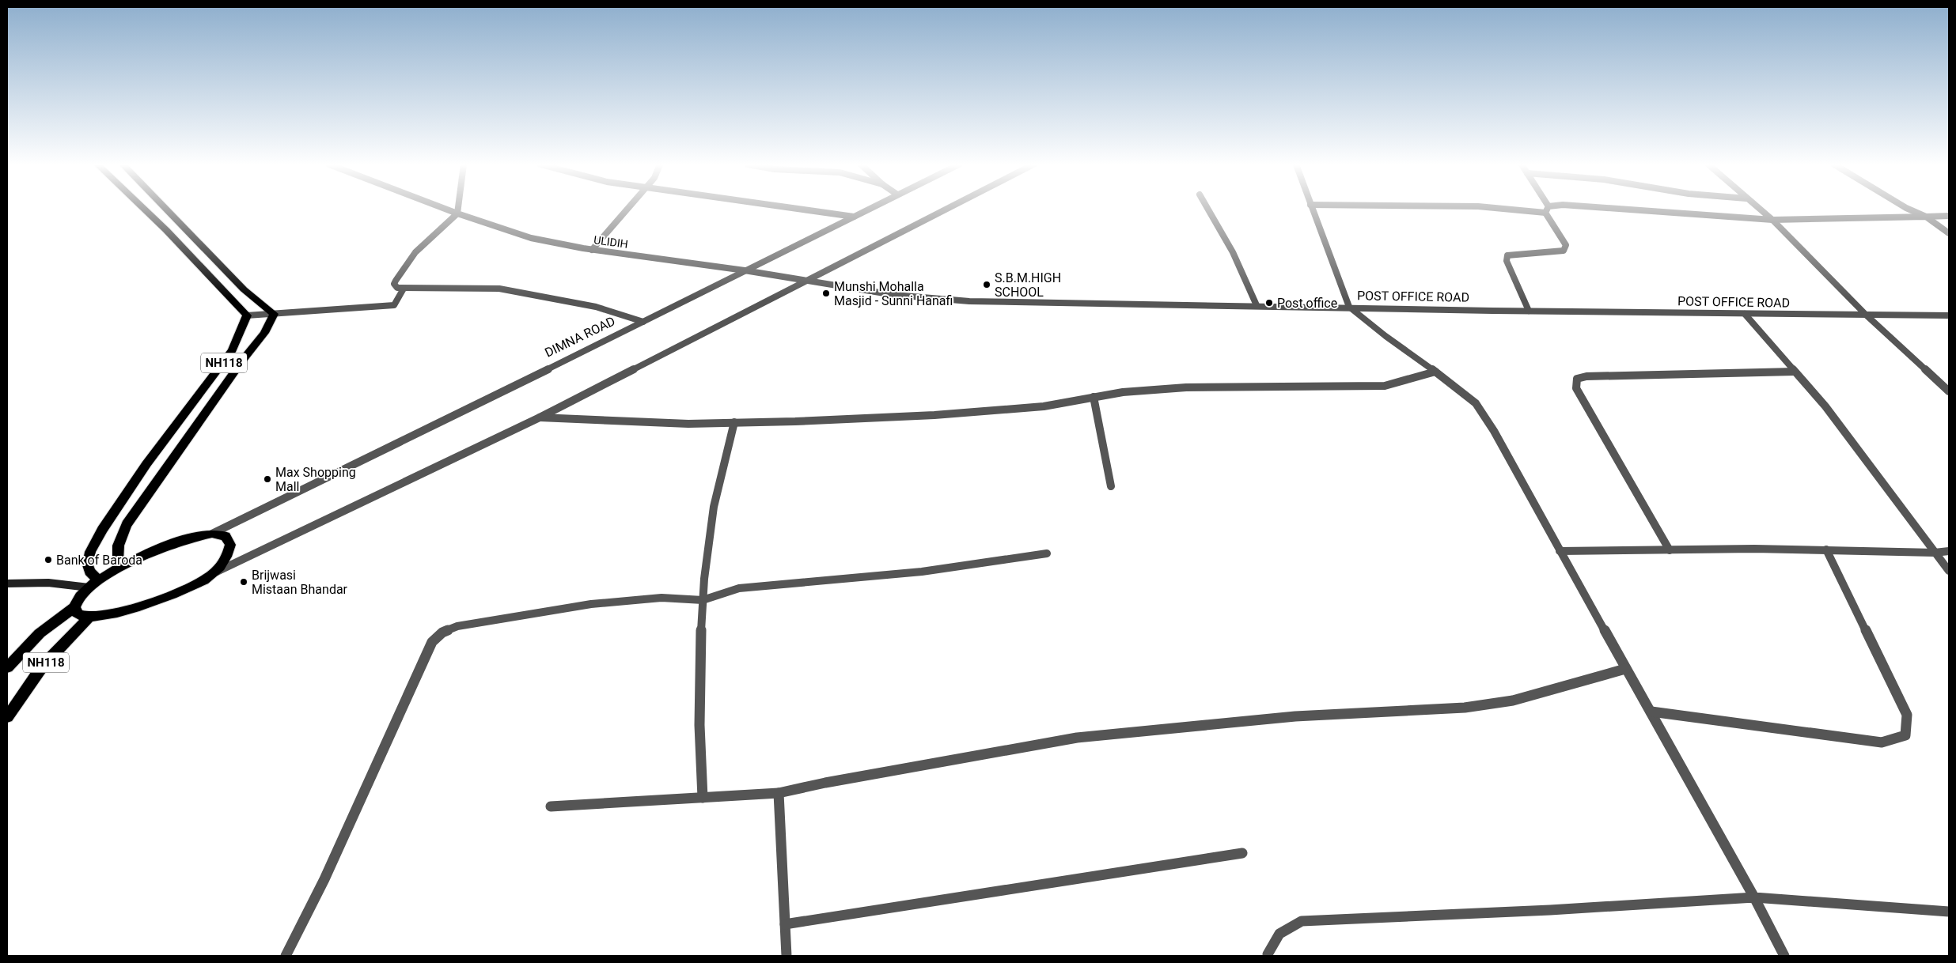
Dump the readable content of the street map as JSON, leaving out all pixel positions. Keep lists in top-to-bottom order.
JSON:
{
  "streets": {
    "highway": ["NH118"],
    "street": ["ULIDIH", "POST OFFICE ROAD", "DIMNA ROAD"]
  },
  "crossings": [
    ["ULIDIH", "POST OFFICE ROAD"],
    ["ULIDIH", "DIMNA ROAD"],
    ["DIMNA ROAD", "NH118"]
  ],
  "places": [
    "S.B.M.HIGH SCHOOL",
    "Munshi Mohalla Masjid - Sunni Hanafi",
    "Post office",
    "Max Shopping Mall",
    "Bank of Baroda",
    "Brijwasi Mistaan Bhandar"
  ]
}
